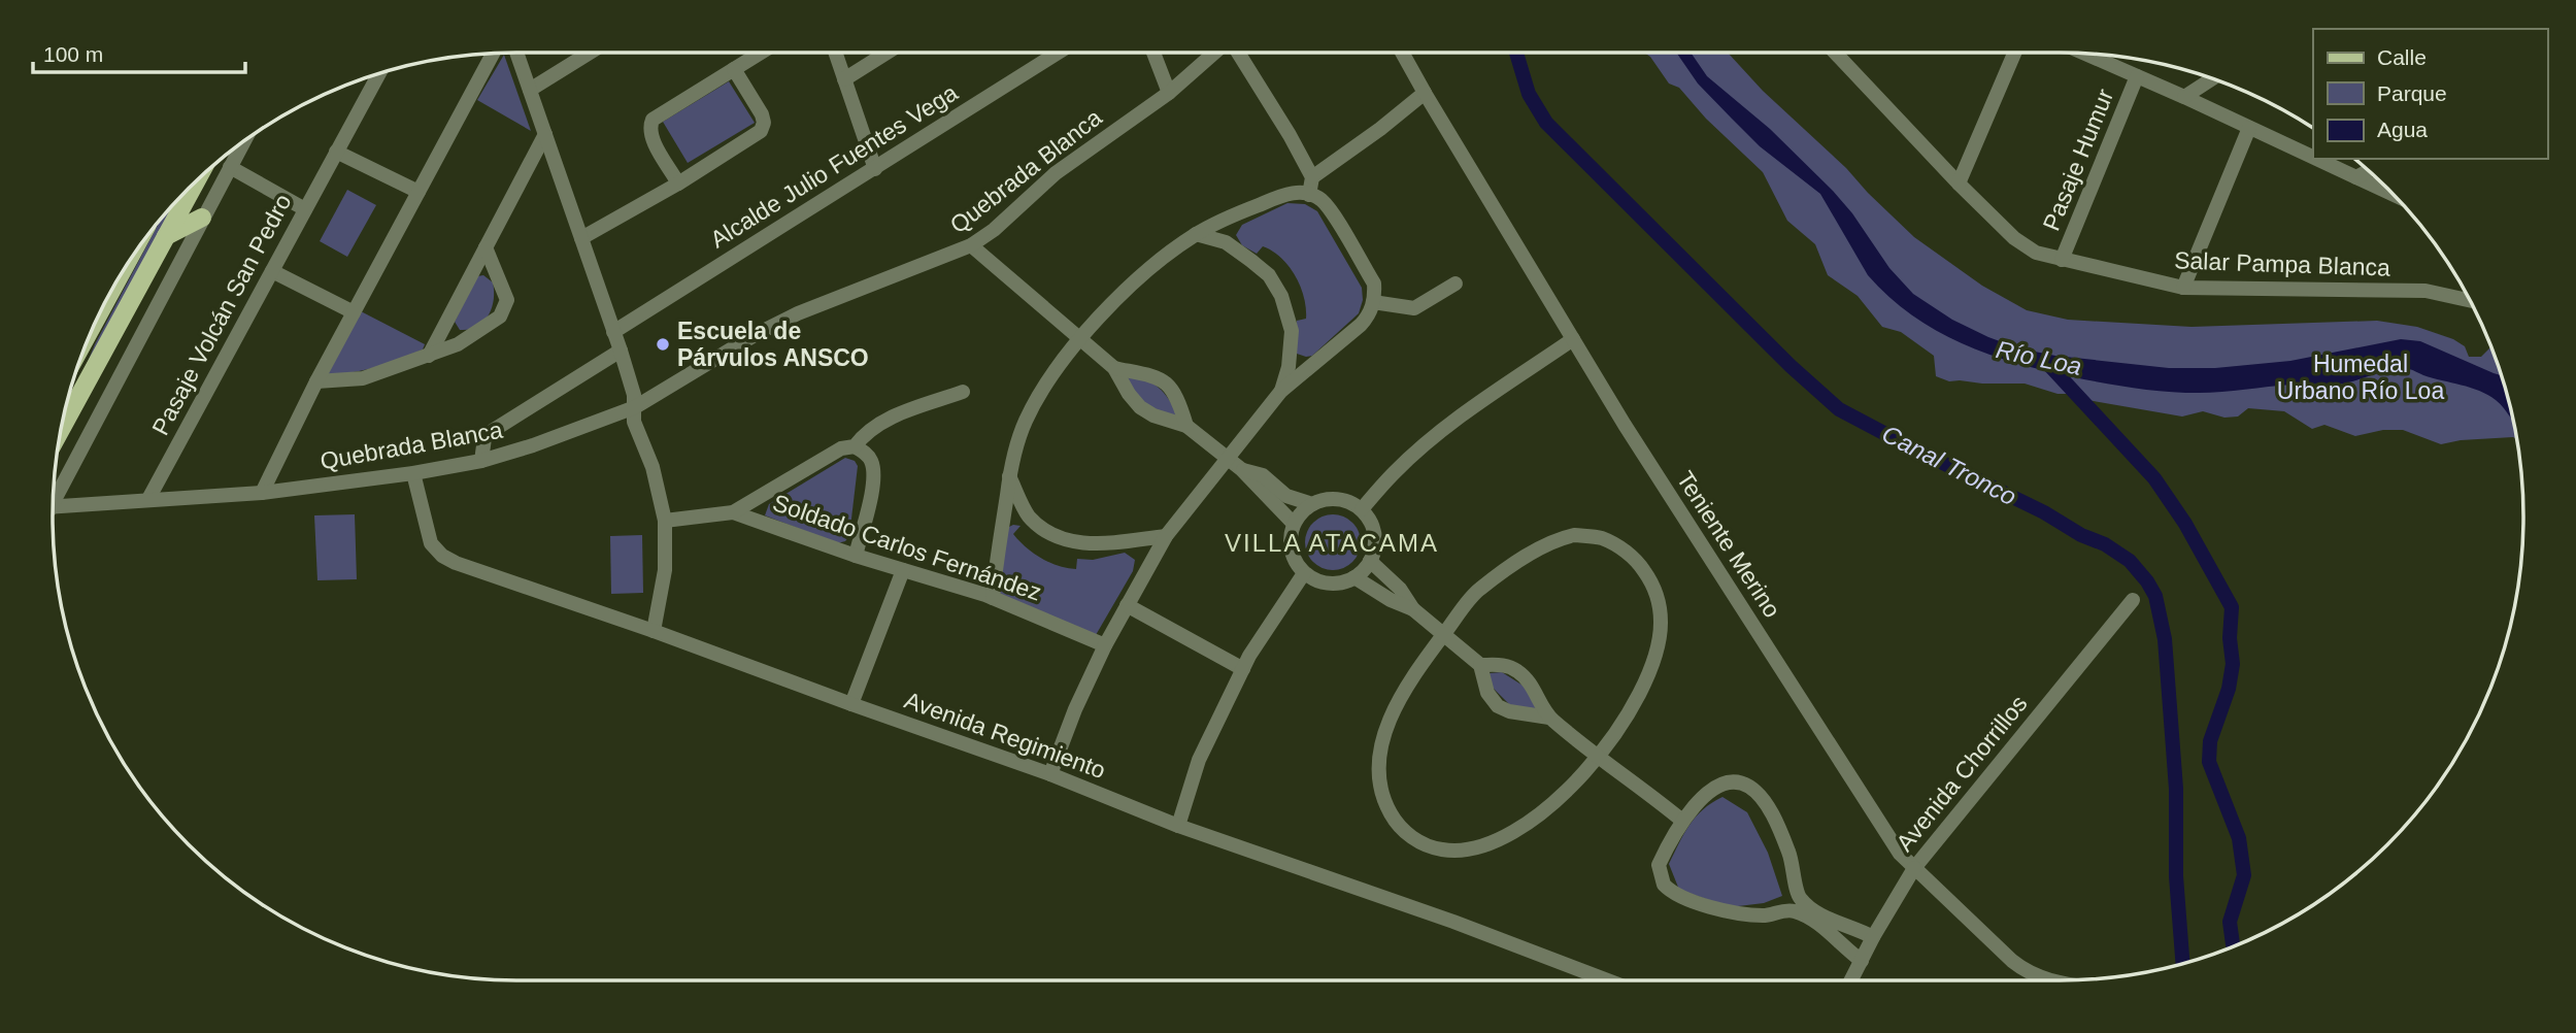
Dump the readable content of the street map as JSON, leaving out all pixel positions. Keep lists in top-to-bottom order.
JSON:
{
  "streets": {
    "street": [
      "Pasaje Humur",
      "Alcalde Julio Fuentes Vega",
      "Quebrada Blanca",
      "Salar Pampa Blanca",
      "Pasaje Volcán San Pedro",
      "Teniente Merino",
      "Soldado Carlos Fernández",
      "Avenida Regimiento",
      "Avenida Chorrillos"
    ]
  },
  "crossings": [
    ["Pasaje Humur", "Salar Pampa Blanca"],
    ["Quebrada Blanca", "Pasaje Volcán San Pedro"],
    ["Quebrada Blanca", "Avenida Regimiento"],
    ["Teniente Merino", "Avenida Chorrillos"]
  ],
  "districts": ["VILLA ATACAMA"],
  "water": ["Río Loa", "Canal Tronco"],
  "parks": ["Humedal Urbano Río Loa"],
  "places": ["Escuela de Párvulos ANSCO"],
  "legend": ["Calle", "Parque", "Agua"],
  "scale_bar": "100 m"
}
